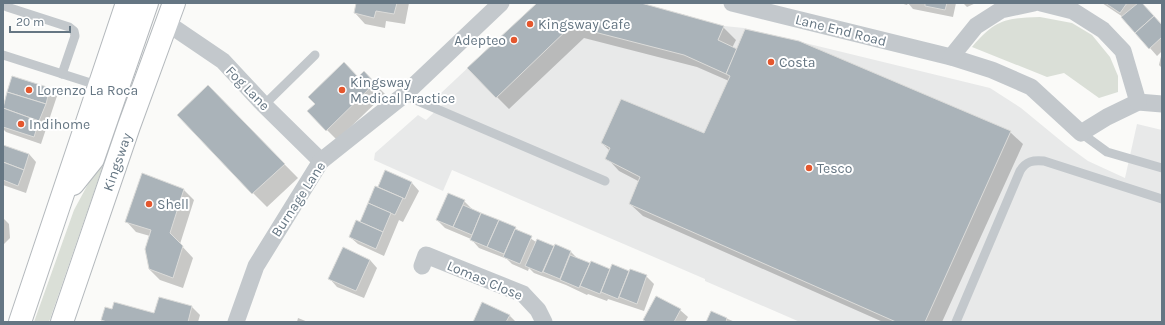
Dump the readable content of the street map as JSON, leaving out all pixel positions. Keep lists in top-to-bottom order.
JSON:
{
  "streets": {
    "highway": ["Kingsway"],
    "street": [
      "Lane End Road",
      "Fog Lane",
      "Burnage Lane",
      "Lomas Close"
    ]
  },
  "crossings": [
    ["Fog Lane", "Kingsway"],
    ["Fog Lane", "Burnage Lane"]
  ],
  "places": [
    "Kingsway Cafe",
    "Adepteo",
    "Costa",
    "Lorenzo La Roca",
    "Kingsway Medical Practice",
    "Indihome",
    "Tesco",
    "Shell"
  ],
  "scale_bar": "20 m"
}
